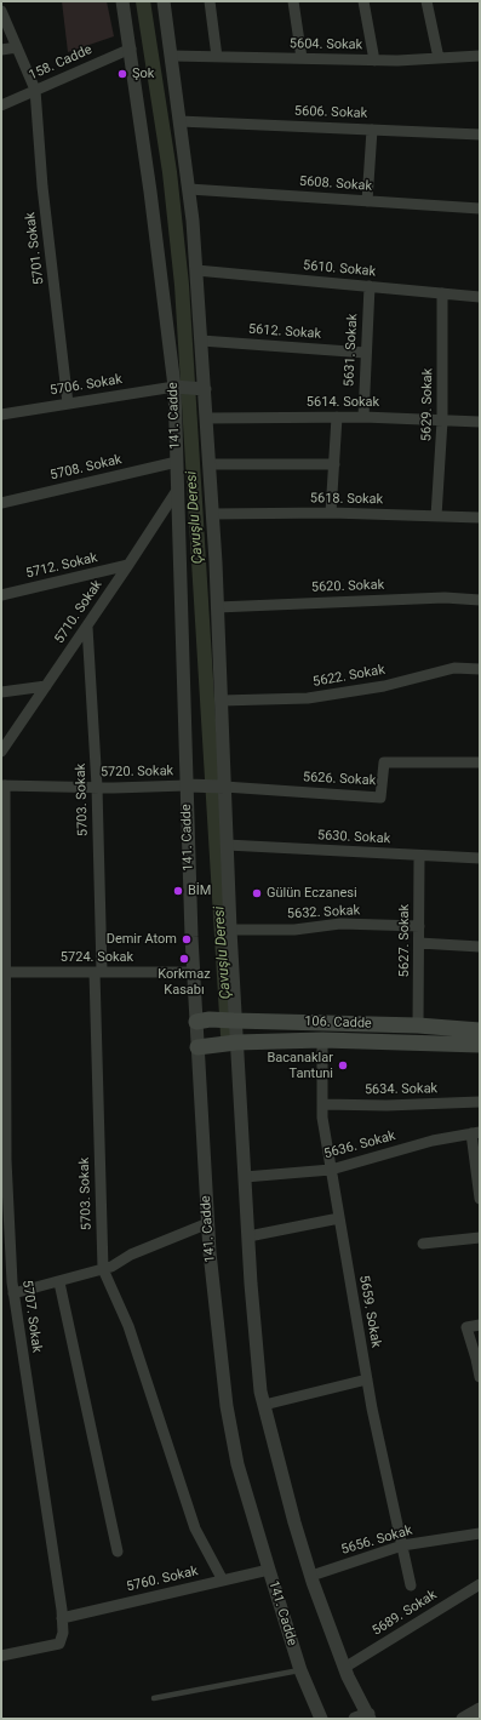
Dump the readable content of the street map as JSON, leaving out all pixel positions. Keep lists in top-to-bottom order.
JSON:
{
  "streets": {
    "main road": ["106. Cadde"],
    "street": [
      "5604. Sokak",
      "158. Cadde",
      "5606. Sokak",
      "5608. Sokak",
      "5701. Sokak",
      "5610. Sokak",
      "5612. Sokak",
      "5631. Sokak",
      "5706. Sokak",
      "5614. Sokak",
      "5629. Sokak",
      "141. Cadde",
      "5708. Sokak",
      "5618. Sokak",
      "5712. Sokak",
      "5620. Sokak",
      "5710. Sokak",
      "5622. Sokak",
      "5720. Sokak",
      "5626. Sokak",
      "5703. Sokak",
      "5630. Sokak",
      "5632. Sokak",
      "5627. Sokak",
      "5724. Sokak",
      "5634. Sokak",
      "5636. Sokak",
      "5659. Sokak",
      "5707. Sokak",
      "5656. Sokak",
      "5760. Sokak",
      "5689. Sokak"
    ]
  },
  "crossings": [
    ["158. Cadde", "5701. Sokak"],
    ["158. Cadde", "141. Cadde"],
    ["5701. Sokak", "5706. Sokak"],
    ["5610. Sokak", "5631. Sokak"],
    ["5610. Sokak", "5629. Sokak"],
    ["5612. Sokak", "5631. Sokak"],
    ["5631. Sokak", "5614. Sokak"],
    ["5706. Sokak", "141. Cadde"],
    ["5614. Sokak", "5629. Sokak"],
    ["5629. Sokak", "5618. Sokak"],
    ["141. Cadde", "5708. Sokak"],
    ["141. Cadde", "5710. Sokak"],
    ["141. Cadde", "5720. Sokak"],
    ["141. Cadde", "5724. Sokak"],
    ["141. Cadde", "106. Cadde"],
    ["141. Cadde", "5760. Sokak"],
    ["5712. Sokak", "5710. Sokak"],
    ["5710. Sokak", "5703. Sokak"],
    ["5720. Sokak", "5703. Sokak"],
    ["5720. Sokak", "5707. Sokak"],
    ["5703. Sokak", "5724. Sokak"],
    ["5630. Sokak", "5627. Sokak"],
    ["5632. Sokak", "5627. Sokak"],
    ["5627. Sokak", "106. Cadde"],
    ["5724. Sokak", "5707. Sokak"],
    ["106. Cadde", "5659. Sokak"],
    ["5634. Sokak", "5659. Sokak"],
    ["5636. Sokak", "5659. Sokak"],
    ["5659. Sokak", "5656. Sokak"],
    ["5707. Sokak", "5760. Sokak"]
  ],
  "water": ["Çavuşlu Deresi"],
  "places": [
    "Şok",
    "BİM",
    "Gülün Eczanesi",
    "Demir Atom",
    "Korkmaz Kasabı",
    "Bacanaklar Tantuni"
  ]
}
